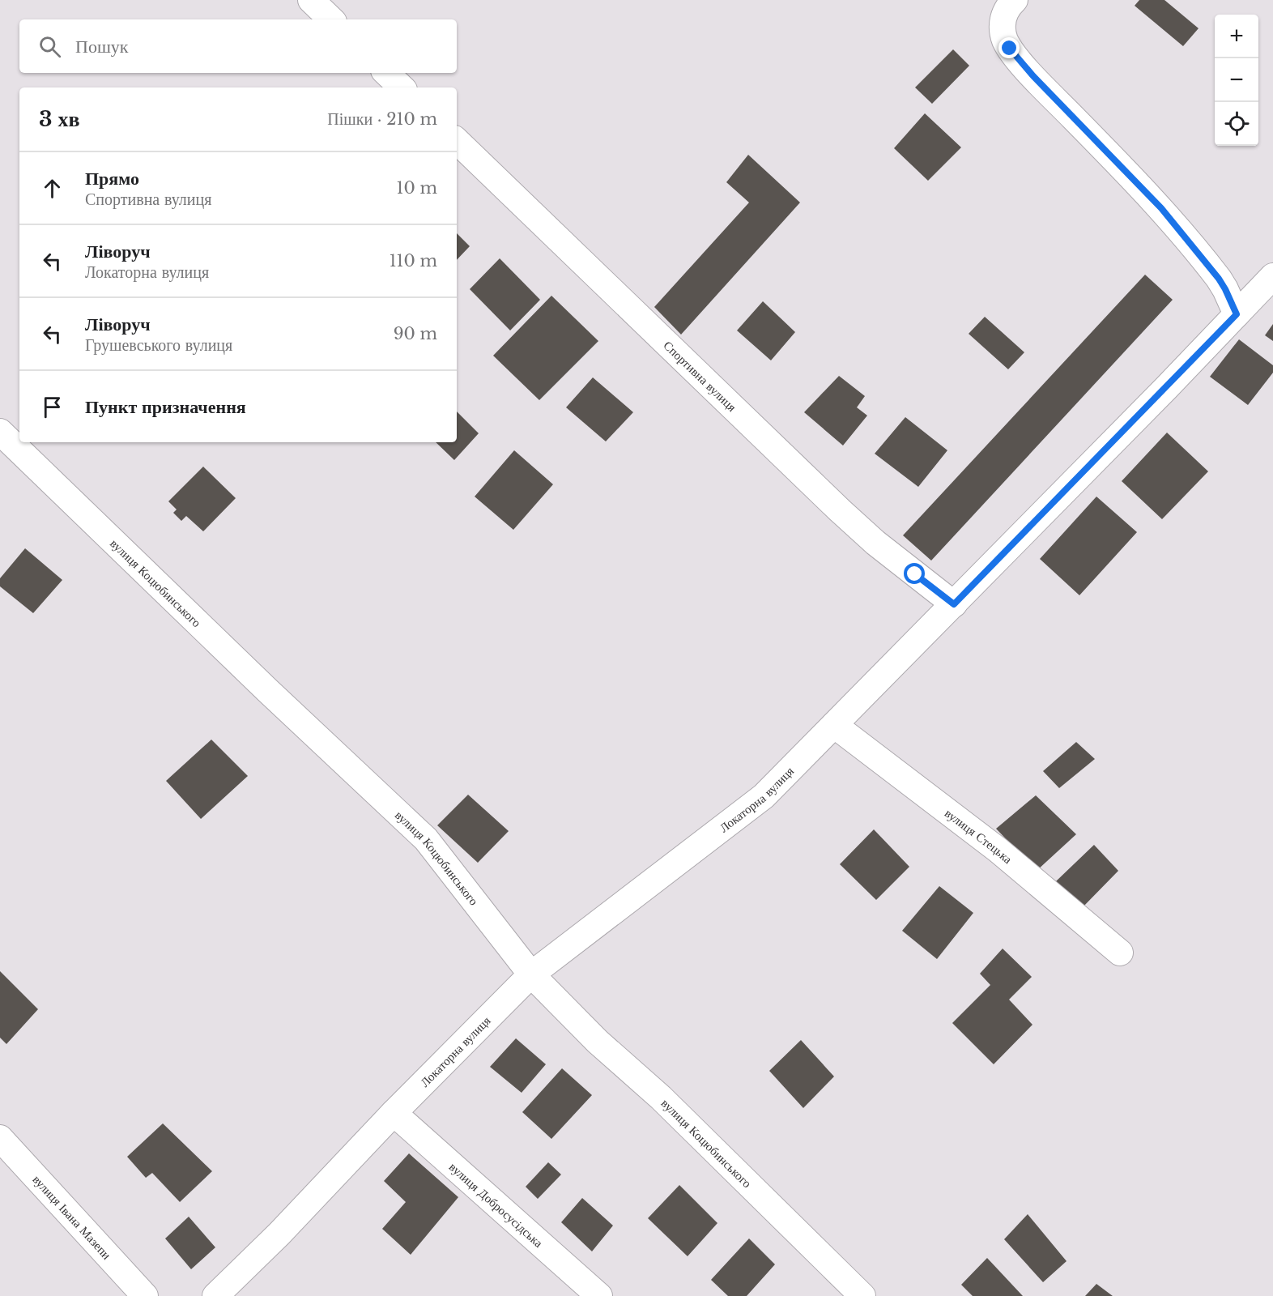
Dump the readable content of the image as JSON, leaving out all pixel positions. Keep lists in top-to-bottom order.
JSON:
{
  "streets": {
    "street": [
      "Спортивна вулиця",
      "вулиця Коцюбинського",
      "Локаторна вулиця",
      "вулиця Стецька",
      "вулиця Добросусідська",
      "вулиця Івана Мазепи"
    ]
  },
  "crossings": [
    ["Спортивна вулиця", "Локаторна вулиця"],
    ["вулиця Коцюбинського", "Локаторна вулиця"],
    ["Локаторна вулиця", "вулиця Стецька"],
    ["Локаторна вулиця", "вулиця Добросусідська"]
  ],
  "page": {
    "map_buttons": ["+", "−"],
    "search": "Пошук",
    "heading": ["3 хв", "Пішки · 210 m"],
    "list": [
      ["Прямо", "Спортивна вулиця", "10 m"],
      ["Ліворуч", "Локаторна вулиця", "110 m"],
      ["Ліворуч", "Грушевського вулиця", "90 m"],
      "Пункт призначення"
    ]
  }
}
